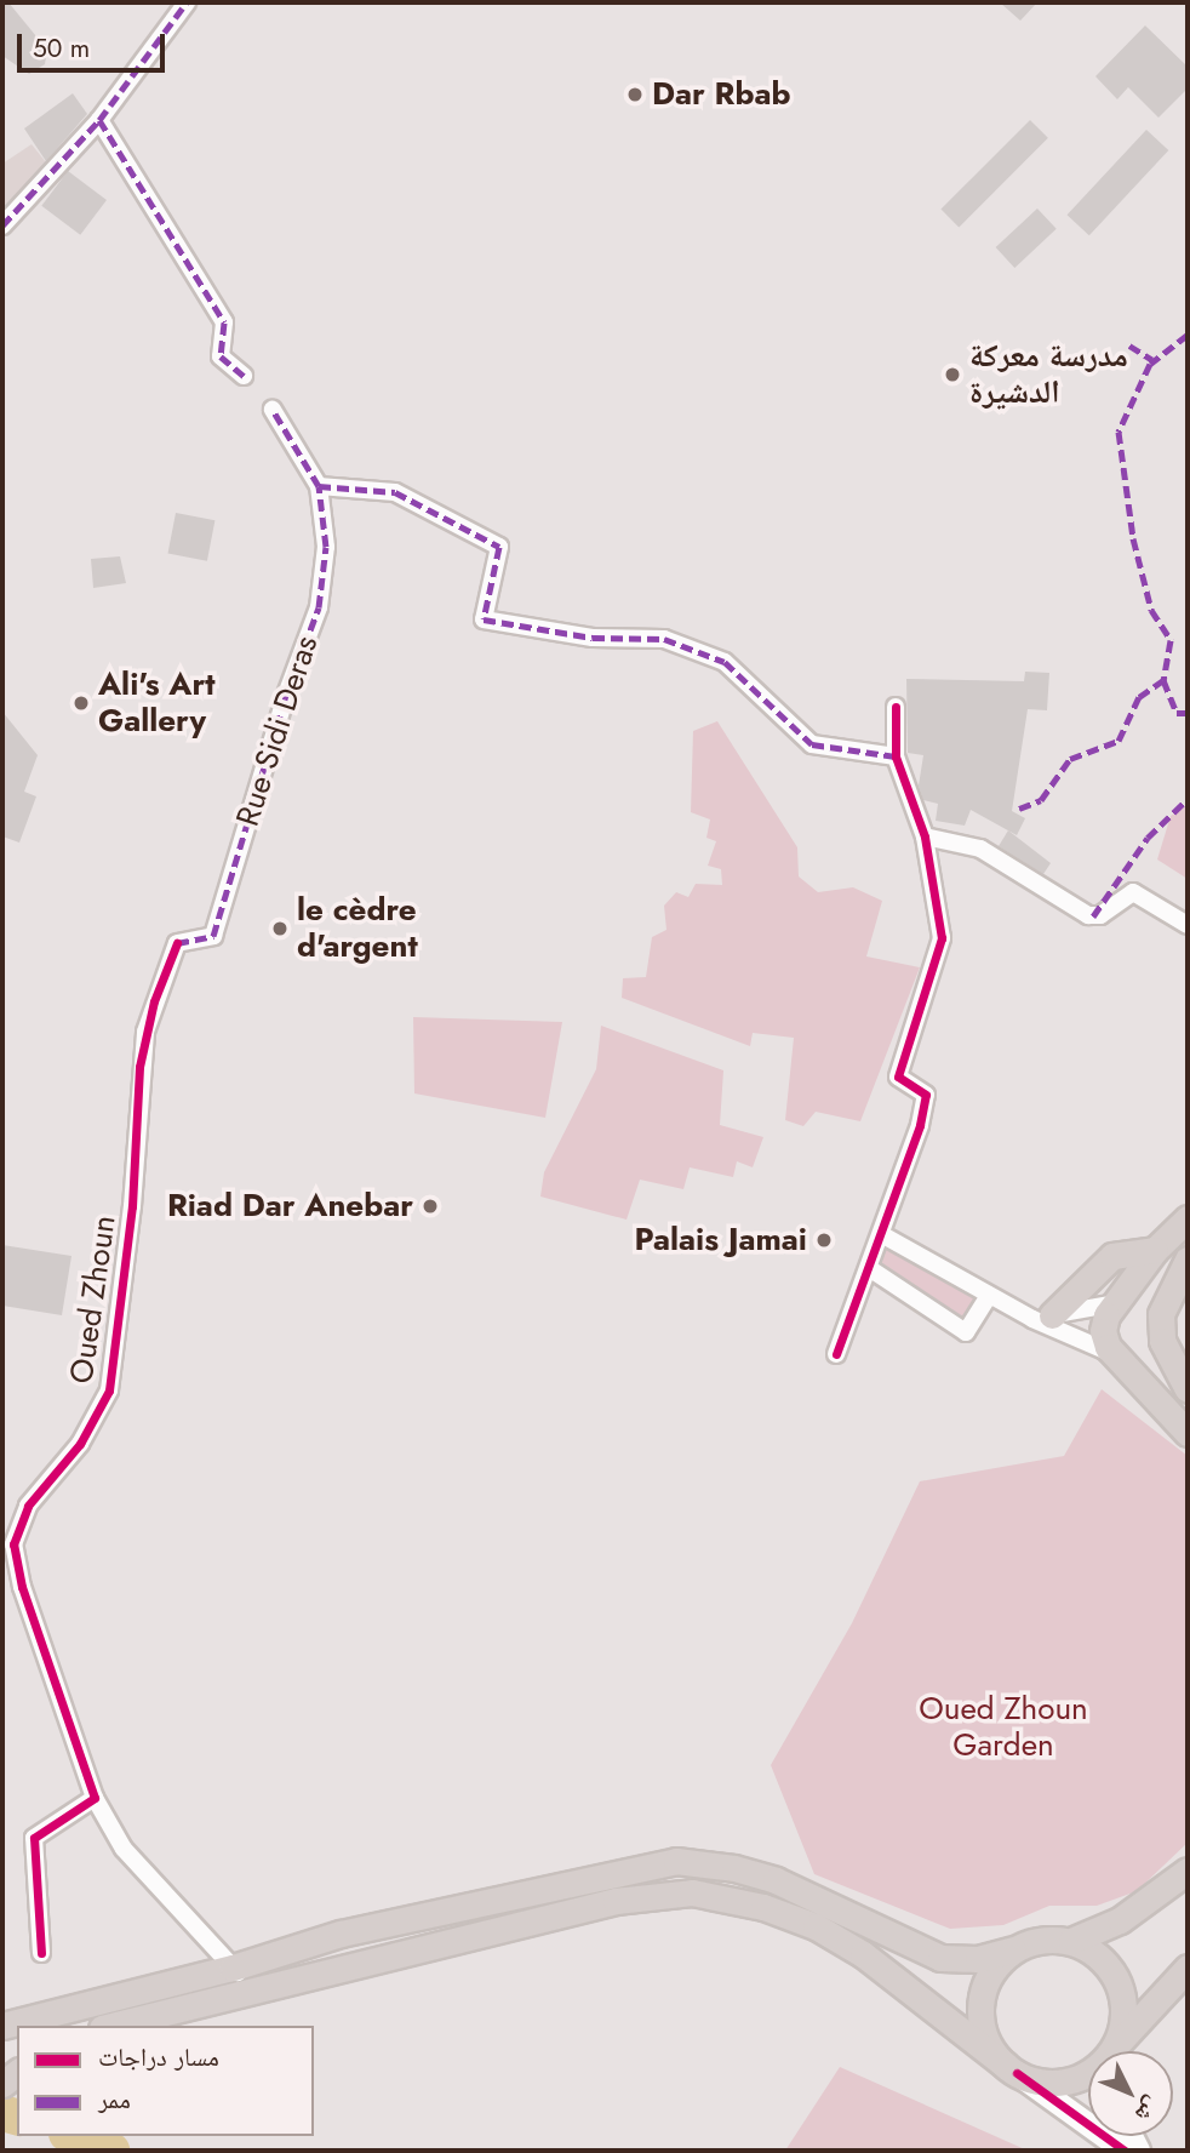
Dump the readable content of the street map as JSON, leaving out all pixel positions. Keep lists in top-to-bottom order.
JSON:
{
  "streets": {
    "street": ["Rue Sidi Deras", "Oued Zhoun"]
  },
  "crossings": [
    ["Rue Sidi Deras", "Oued Zhoun"]
  ],
  "parks": ["Oued Zhoun Garden"],
  "places": [
    "Dar Rbab",
    "مدرسة معركة الدشيرة",
    "Ali's Art Gallery",
    "le cèdre d'argent",
    "Riad Dar Anebar",
    "Palais Jamai"
  ],
  "legend": ["مسار دراجات", "ممر"],
  "scale_bar": "50 m",
  "north": "bottom right"
}
